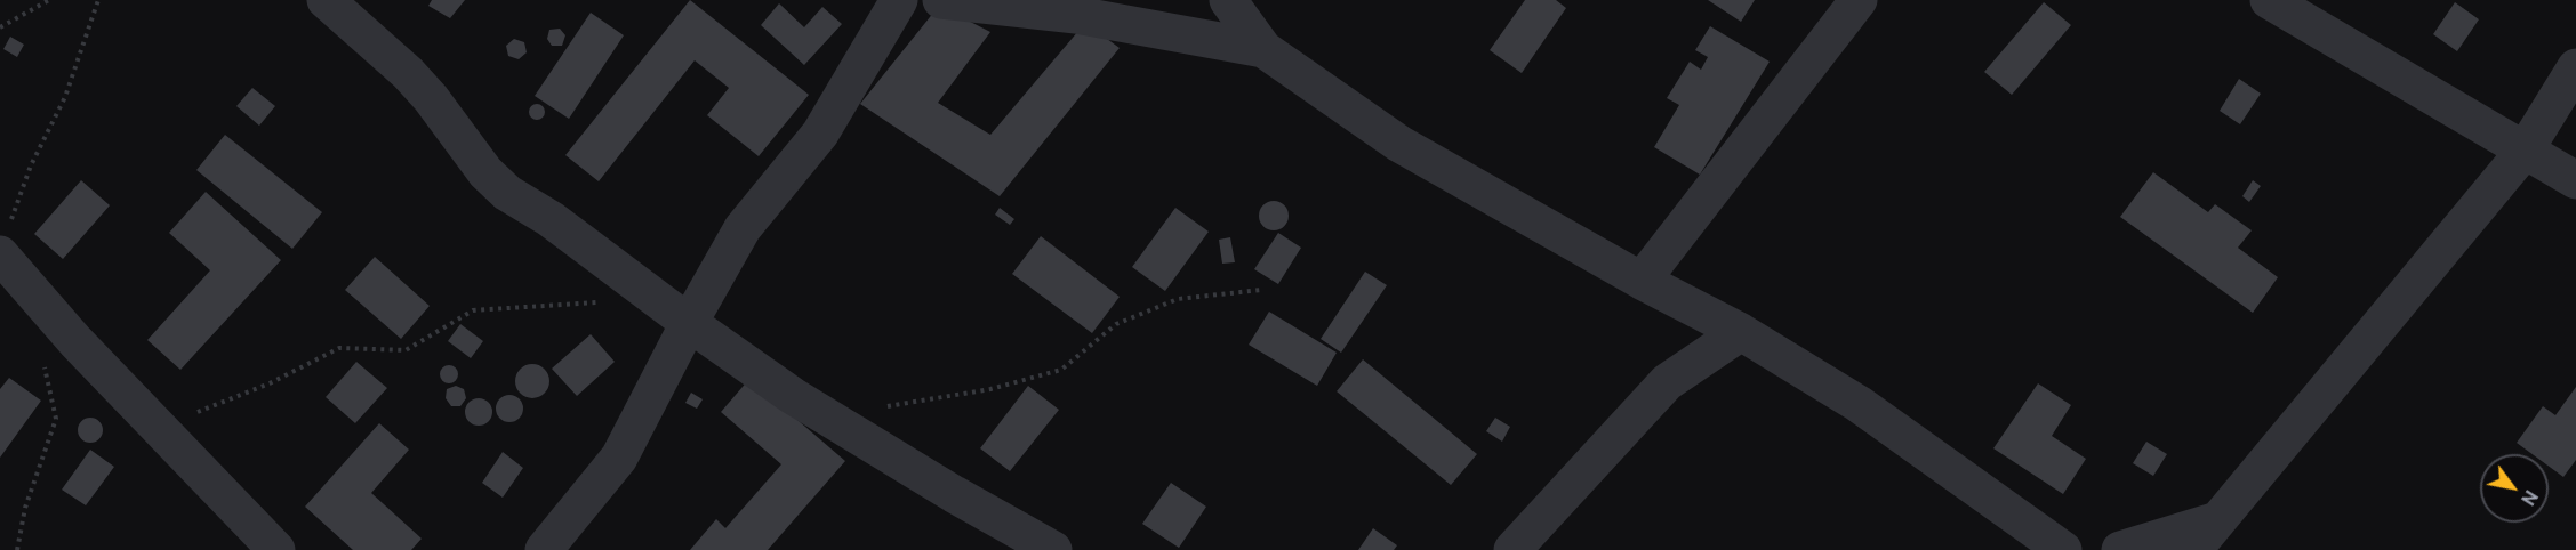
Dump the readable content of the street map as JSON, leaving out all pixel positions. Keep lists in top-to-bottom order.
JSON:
{
  "north": "bottom right"
}
